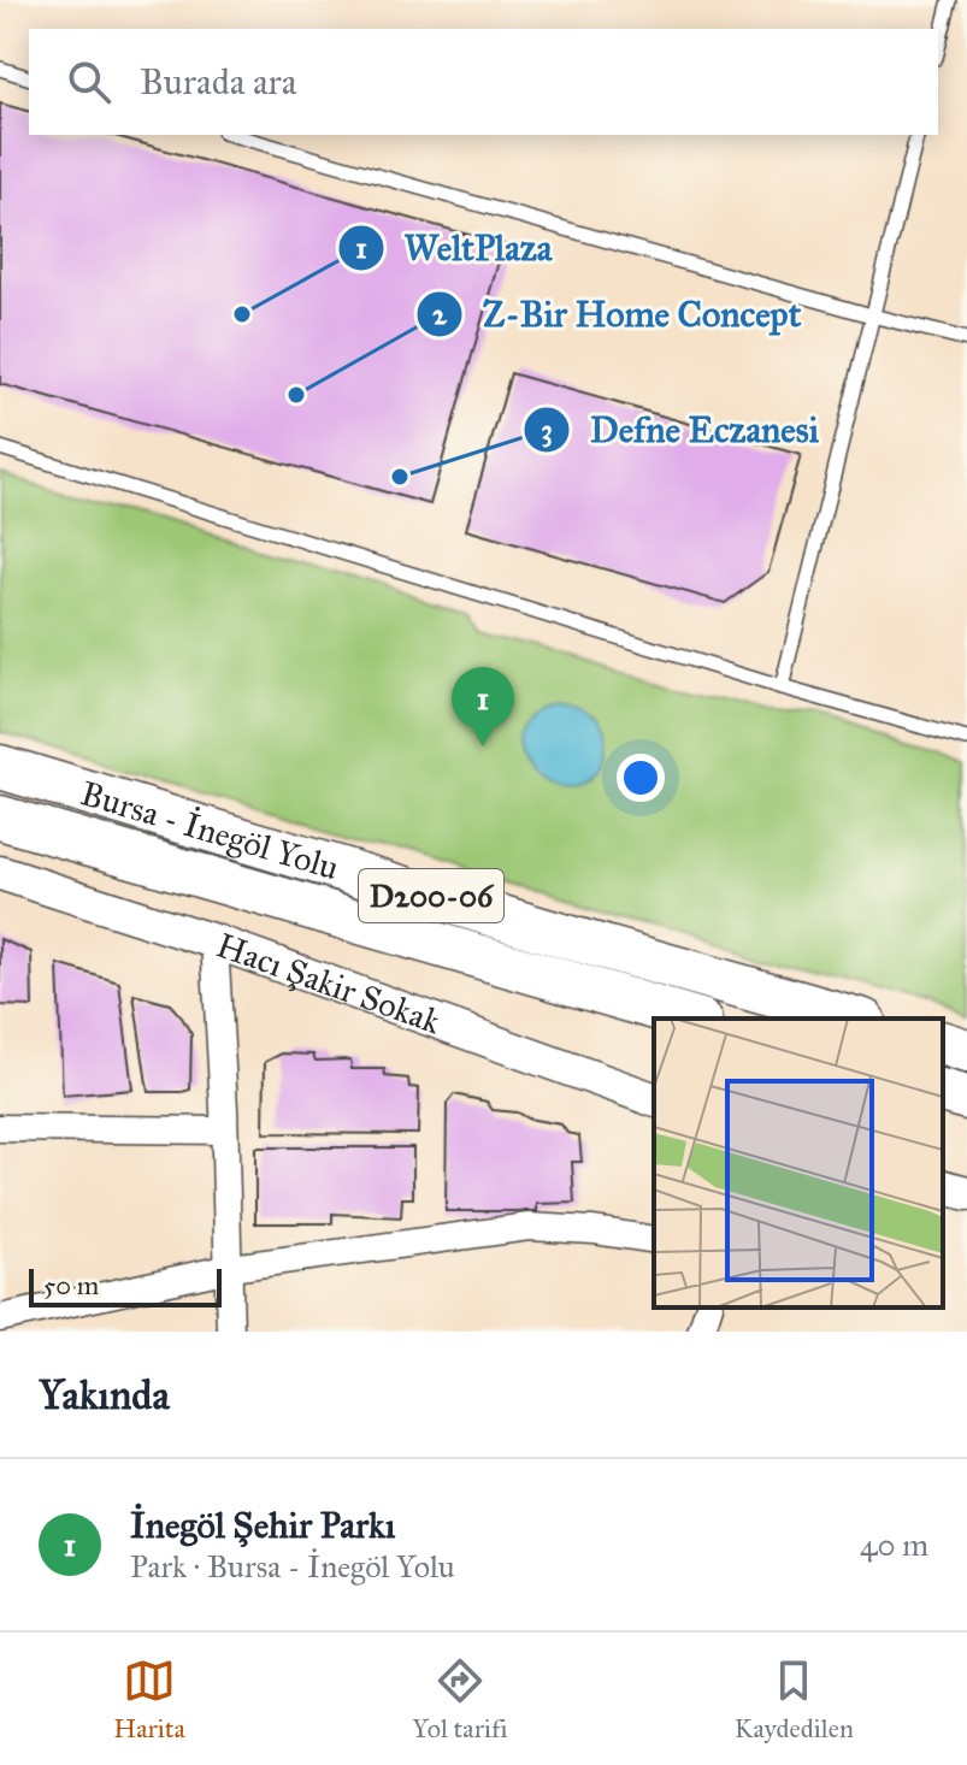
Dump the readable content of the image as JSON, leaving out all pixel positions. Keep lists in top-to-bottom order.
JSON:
{
  "streets": {
    "highway": ["Bursa - İnegöl Yolu", "D200-06"],
    "street": ["Hacı Şakir Sokak"]
  },
  "places": ["WeltPlaza", "Z-Bir Home Concept", "Defne Eczanesi"],
  "scale_bar": "50 m",
  "page": {
    "search": "Burada ara",
    "pins": "1",
    "scale": "50 m",
    "heading": "Yakında",
    "list": [
      {
        "mark": "1",
        "name": "İnegöl Şehir Parkı",
        "note": "Park · Bursa - İnegöl Yolu",
        "value": "40 m"
      }
    ],
    "nav": ["Harita", "Yol tarifi", "Kaydedilen"]
  }
}
